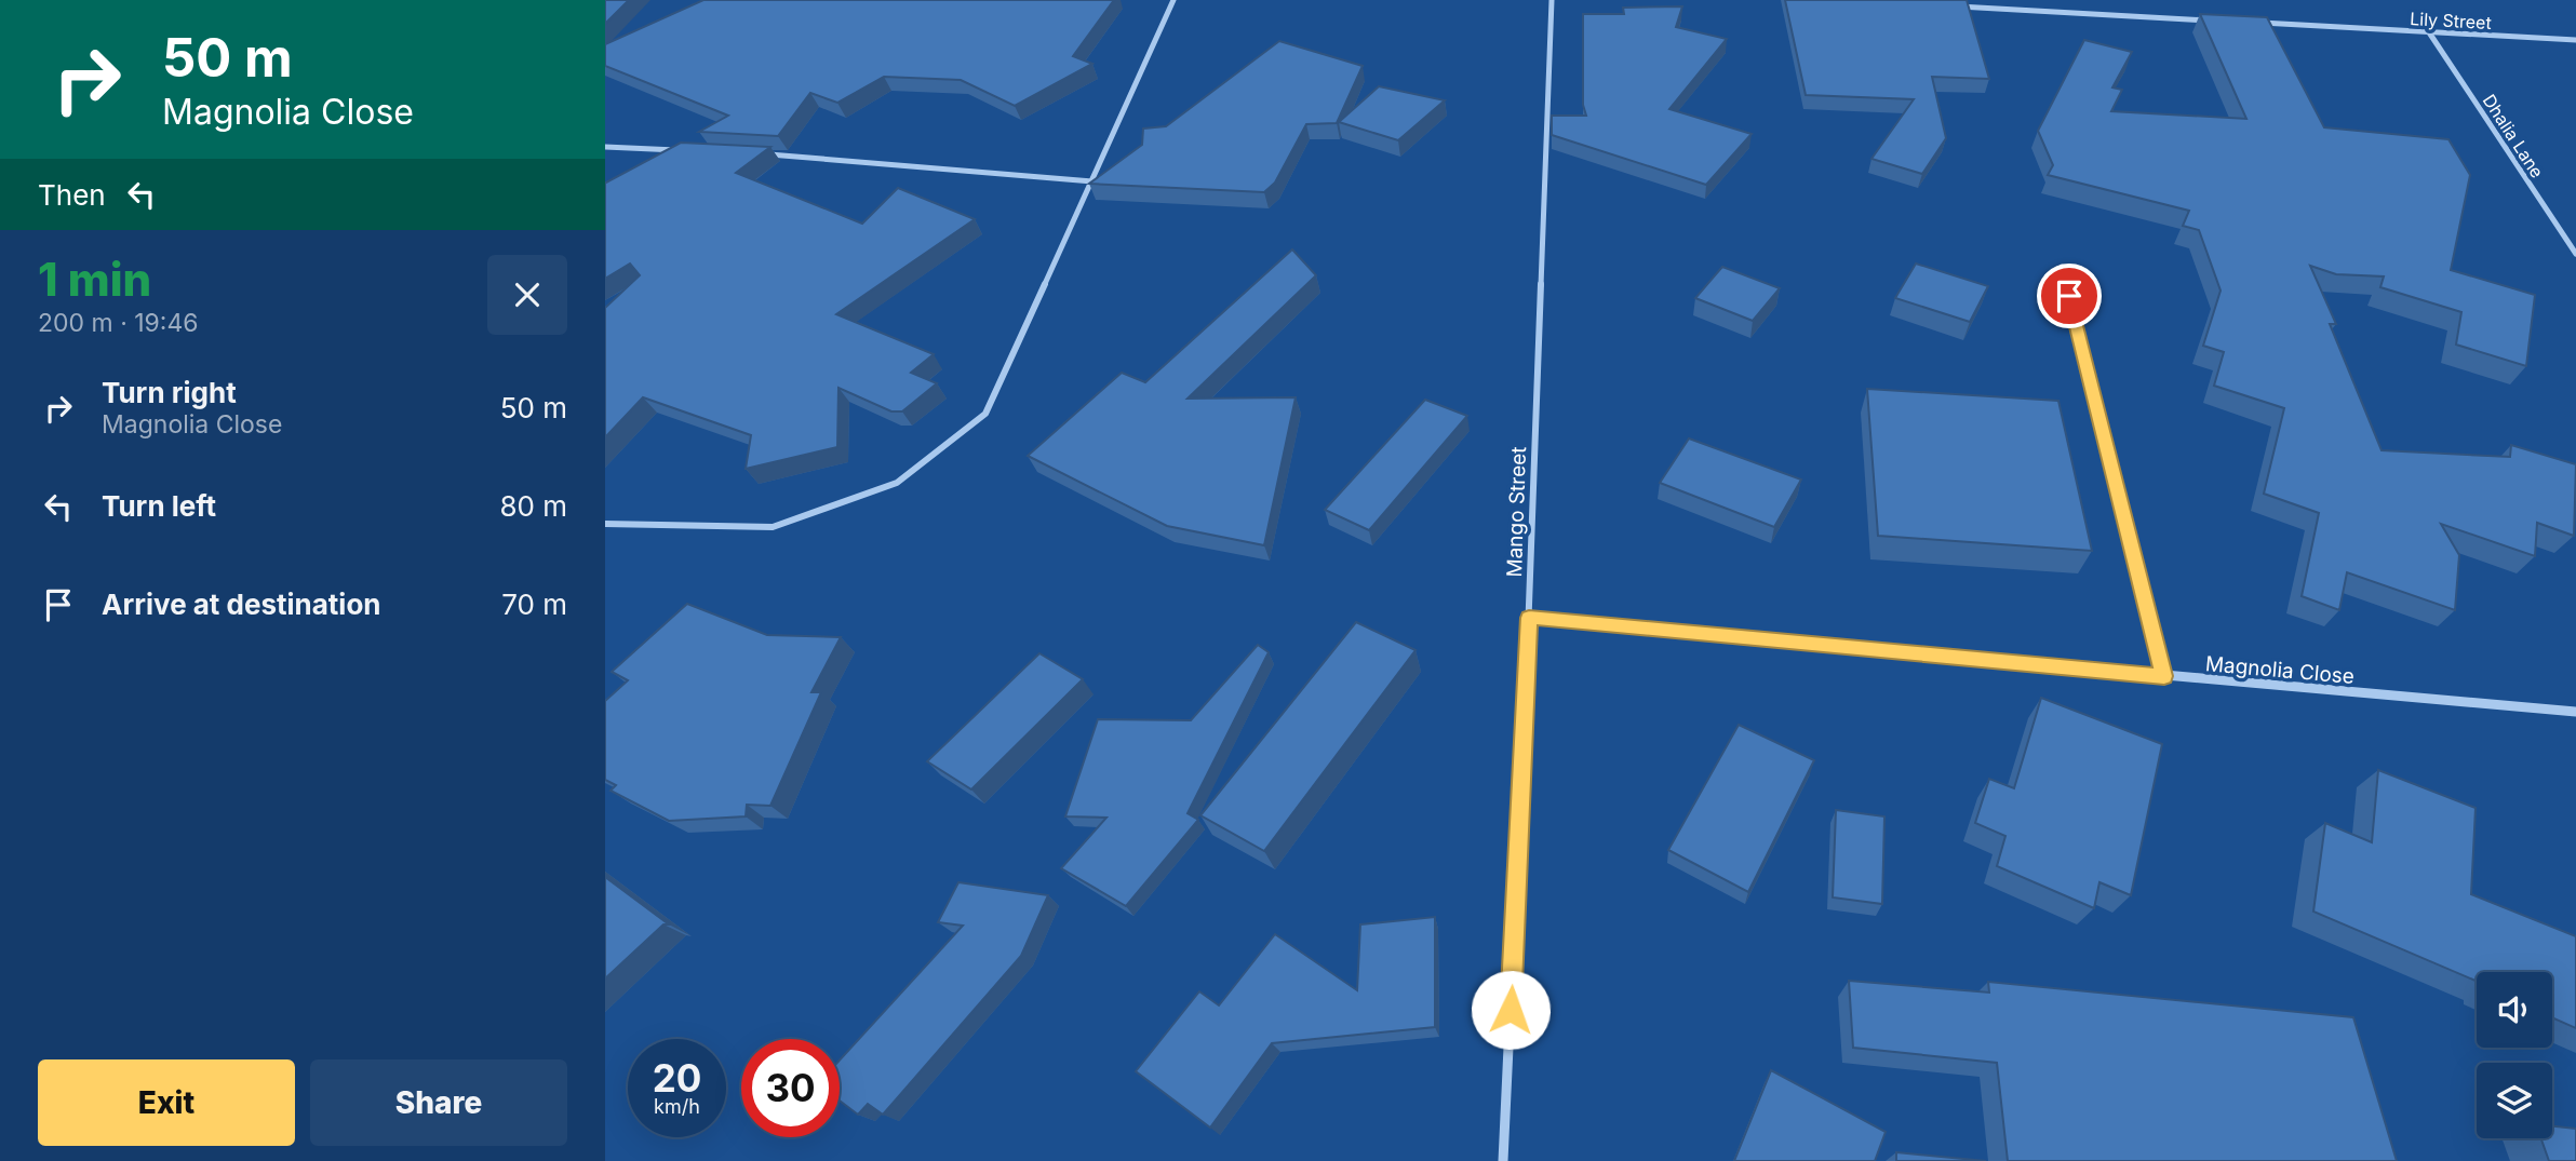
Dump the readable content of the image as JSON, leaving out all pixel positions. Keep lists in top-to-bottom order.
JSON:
{
  "streets": {
    "street": [
      "Lily Street",
      "Dhalia Lane",
      "Mango Street",
      "Magnolia Close"
    ]
  },
  "crossings": [
    ["Lily Street", "Dhalia Lane"],
    ["Mango Street", "Magnolia Close"]
  ],
  "page": {
    "turn": ["50 m", "Magnolia Close"],
    "then": "Then",
    "heading": ["1 min", "200 m · 19:46"],
    "list": [
      {
        "name": "Turn right",
        "note": "Magnolia Close",
        "value": "50 m"
      },
      {
        "name": "Turn left",
        "value": "80 m"
      },
      {
        "name": "Arrive at destination",
        "value": "70 m"
      }
    ],
    "speed": "20 km/h",
    "limit": "30",
    "buttons": ["Exit", "Share"]
  }
}
